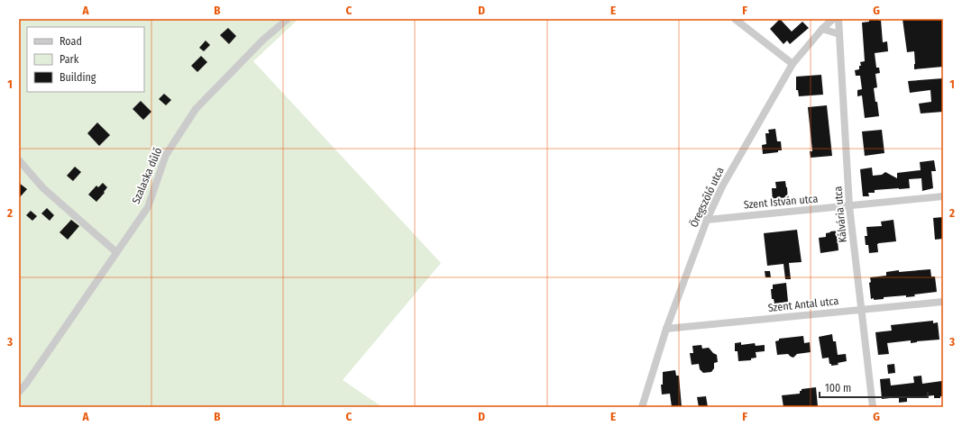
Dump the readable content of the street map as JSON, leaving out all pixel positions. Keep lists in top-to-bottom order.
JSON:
{
  "streets": {
    "street": [
      "Szalaska dűlő",
      "Öregszőlő utca",
      "Szent István utca",
      "Kálvária utca",
      "Szent Antal utca"
    ]
  },
  "crossings": [
    ["Öregszőlő utca", "Szent István utca"],
    ["Öregszőlő utca", "Szent Antal utca"],
    ["Szent István utca", "Kálvária utca"],
    ["Kálvária utca", "Szent Antal utca"]
  ],
  "legend": ["Road", "Park", "Building"],
  "scale_bar": "100 m",
  "grid": {
    "columns": [
      "A",
      "B",
      "C",
      "D",
      "E",
      "F",
      "G"
    ],
    "rows": ["1", "2", "3"]
  }
}
